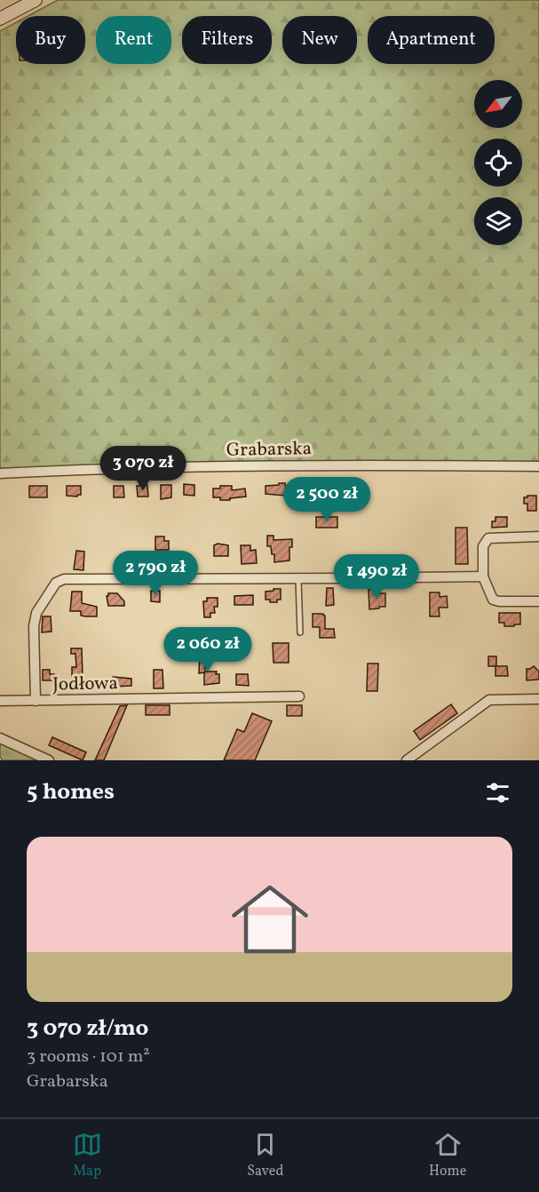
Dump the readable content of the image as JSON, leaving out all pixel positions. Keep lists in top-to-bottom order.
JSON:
{
  "streets": {
    "street": ["Grabarska", "Jodłowa"]
  },
  "north": "bottom left",
  "page": {
    "chip": [
      "Buy",
      "Rent",
      "Filters",
      "New",
      "Apartment"
    ],
    "price": [
      "3 070 zł",
      "2 500 zł",
      "2 790 zł",
      "1 490 zł",
      "2 060 zł"
    ],
    "heading": "5 homes",
    "list": [
      {
        "name": "3 070 zł/mo",
        "note": "3 rooms · 101 m² · Grabarska"
      }
    ],
    "tabs": ["Map", "Saved", "Home"]
  }
}
